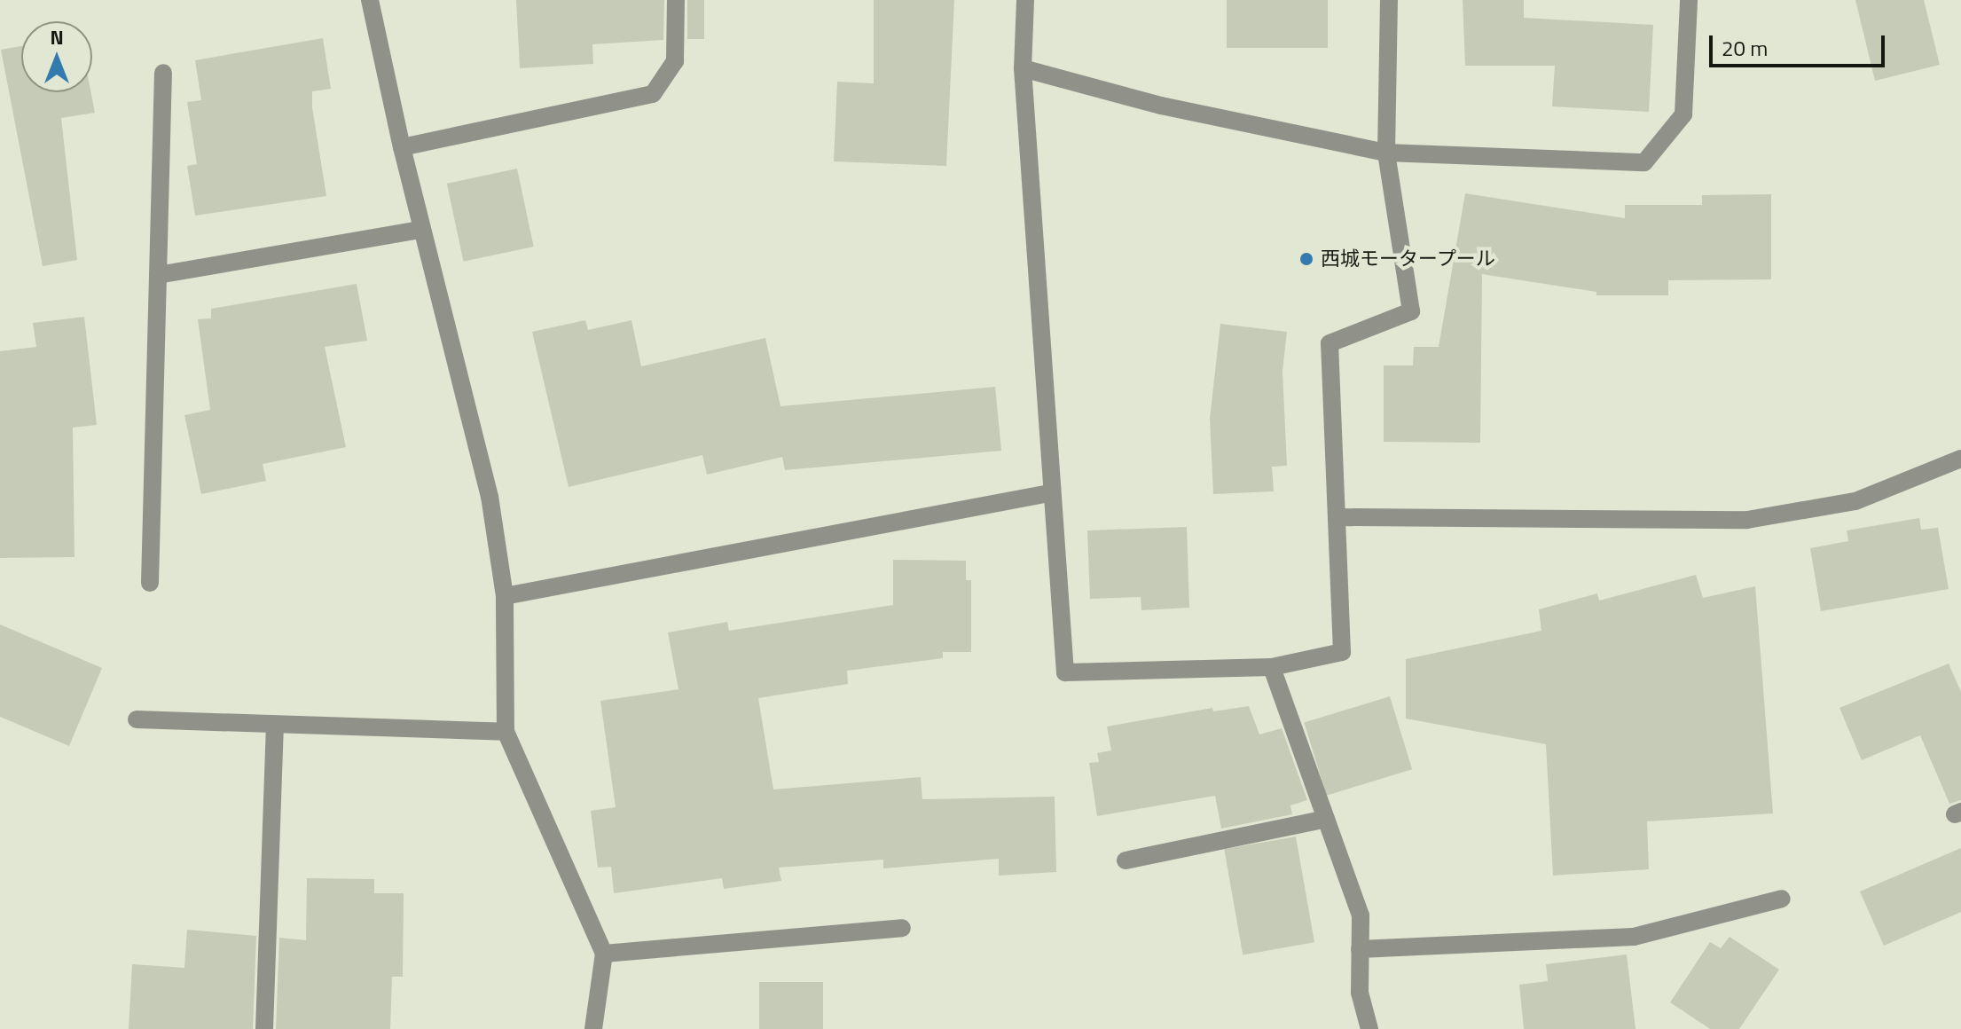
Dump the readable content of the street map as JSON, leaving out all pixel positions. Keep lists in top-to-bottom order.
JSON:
{
  "places": ["西城モータープール"],
  "scale_bar": "20 m",
  "north": "top"
}
